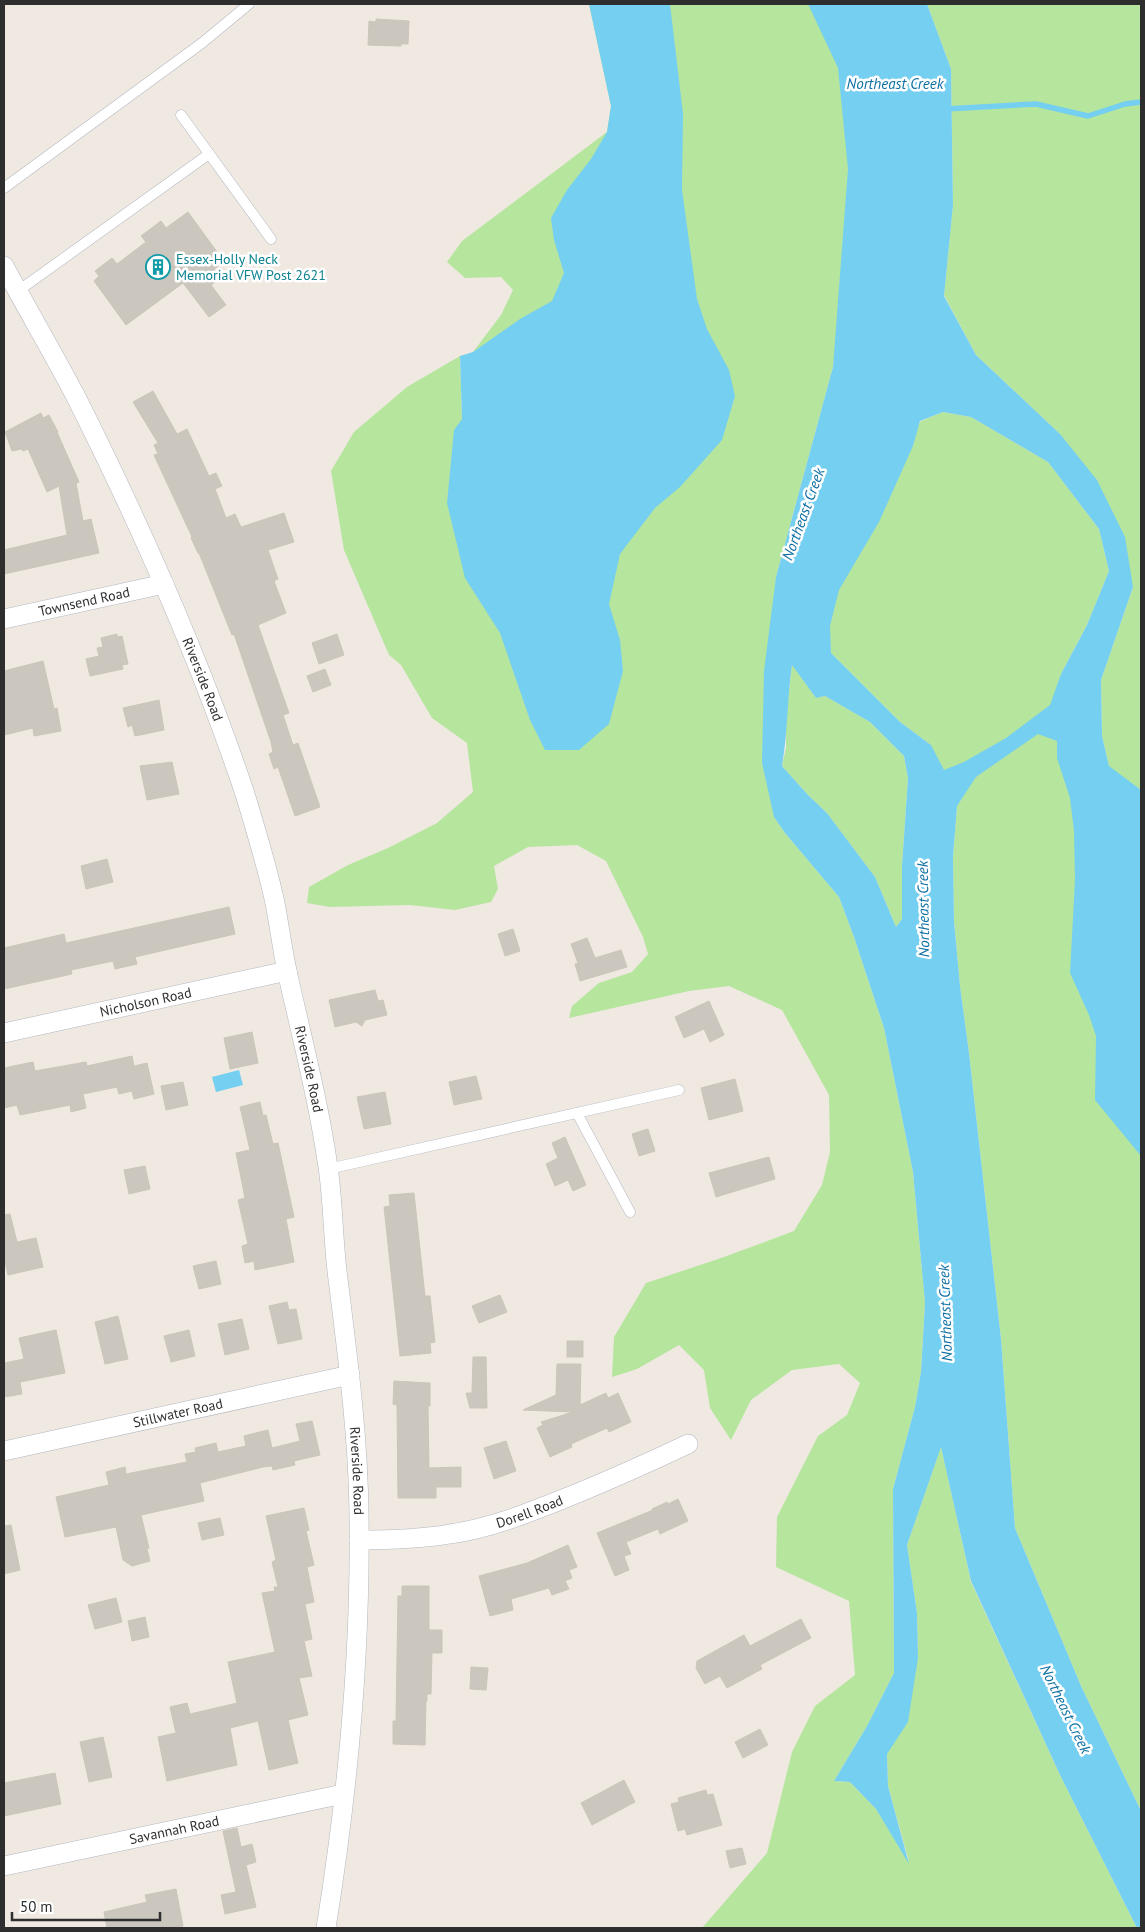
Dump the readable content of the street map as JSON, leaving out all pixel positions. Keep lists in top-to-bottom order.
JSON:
{
  "streets": {
    "street": [
      "Townsend Road",
      "Riverside Road",
      "Nicholson Road",
      "Stillwater Road",
      "Dorell Road",
      "Savannah Road"
    ]
  },
  "crossings": [
    ["Townsend Road", "Riverside Road"],
    ["Riverside Road", "Nicholson Road"],
    ["Riverside Road", "Stillwater Road"],
    ["Riverside Road", "Dorell Road"],
    ["Riverside Road", "Savannah Road"]
  ],
  "water": ["Northeast Creek"],
  "places": {
    "building": ["Essex-Holly Neck Memorial VFW Post 2621"]
  },
  "scale_bar": "50 m"
}
